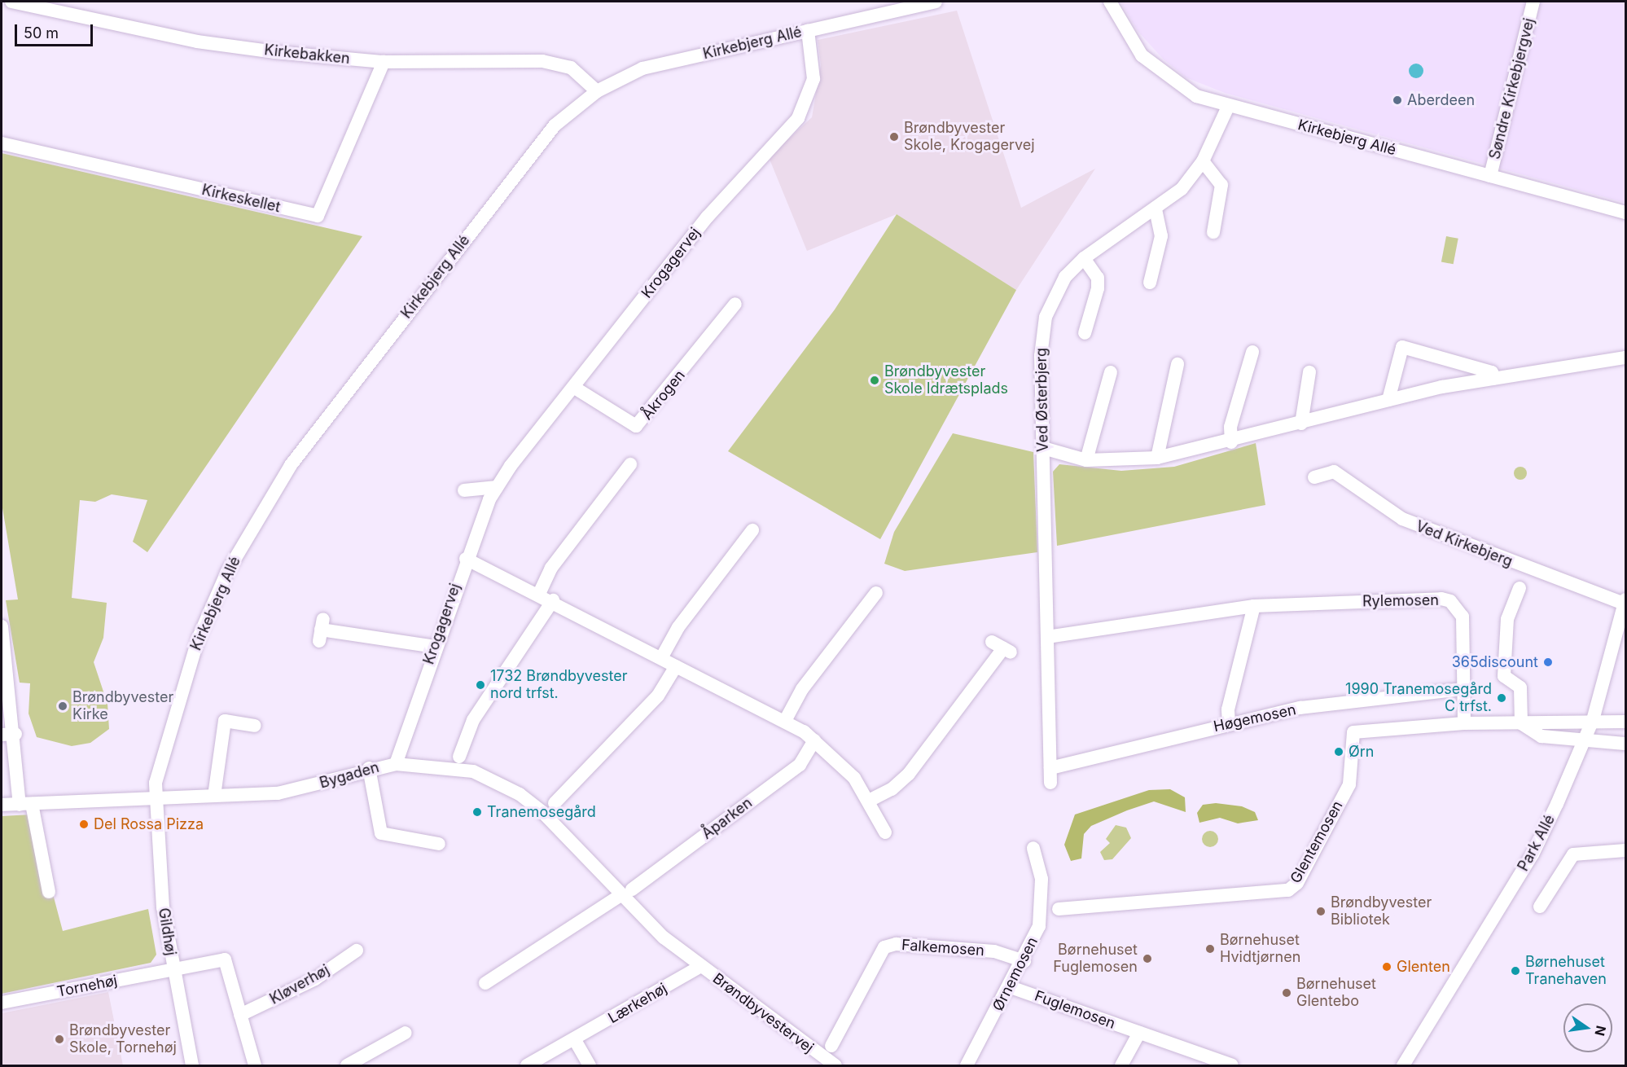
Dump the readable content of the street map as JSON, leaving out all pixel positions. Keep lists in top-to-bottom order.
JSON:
{
  "streets": {
    "street": [
      "Kirkebjerg Allé",
      "Kirkebakken",
      "Søndre Kirkebjergvej",
      "Kirkeskellet",
      "Krogagervej",
      "Åkrogen",
      "Ved Østerbjerg",
      "Ved Kirkebjerg",
      "Rylemosen",
      "Høgemosen",
      "Bygaden",
      "Åparken",
      "Glentemosen",
      "Park Allé",
      "Gildhøj",
      "Falkemosen",
      "Ørnemosen",
      "Kløverhøj",
      "Tornehøj",
      "Lærkehøj",
      "Fuglemosen",
      "Brøndbyvestervej"
    ]
  },
  "crossings": [
    ["Kirkebjerg Allé", "Kirkebakken"],
    ["Kirkebjerg Allé", "Søndre Kirkebjergvej"],
    ["Kirkebjerg Allé", "Krogagervej"],
    ["Kirkebjerg Allé", "Ved Østerbjerg"],
    ["Kirkebjerg Allé", "Bygaden"],
    ["Kirkebjerg Allé", "Gildhøj"],
    ["Kirkebakken", "Kirkeskellet"],
    ["Krogagervej", "Åkrogen"],
    ["Krogagervej", "Bygaden"],
    ["Ved Østerbjerg", "Rylemosen"],
    ["Ved Kirkebjerg", "Park Allé"],
    ["Rylemosen", "Høgemosen"],
    ["Rylemosen", "Glentemosen"],
    ["Bygaden", "Åparken"],
    ["Bygaden", "Gildhøj"],
    ["Bygaden", "Lærkehøj"],
    ["Bygaden", "Brøndbyvestervej"],
    ["Glentemosen", "Park Allé"],
    ["Gildhøj", "Tornehøj"],
    ["Falkemosen", "Ørnemosen"],
    ["Ørnemosen", "Fuglemosen"],
    ["Lærkehøj", "Brøndbyvestervej"]
  ],
  "places": [
    "Aberdeen",
    "Brøndbyvester Skole, Krogagervej",
    "Brøndbyvester Skole Idrætsplads",
    "365discount",
    "1732 Brøndbyvester nord trfst.",
    "1990 Tranemosegård C trfst.",
    "Brøndbyvester Kirke",
    "Ørn",
    "Tranemosegård",
    "Del Rossa Pizza",
    "Brøndbyvester Bibliotek",
    "Børnehuset Hvidtjørnen",
    "Børnehuset Fuglemosen",
    "Glenten",
    "Børnehuset Tranehaven",
    "Børnehuset Glentebo",
    "Brøndbyvester Skole, Tornehøj"
  ],
  "scale_bar": "50 m",
  "north": "right"
}
